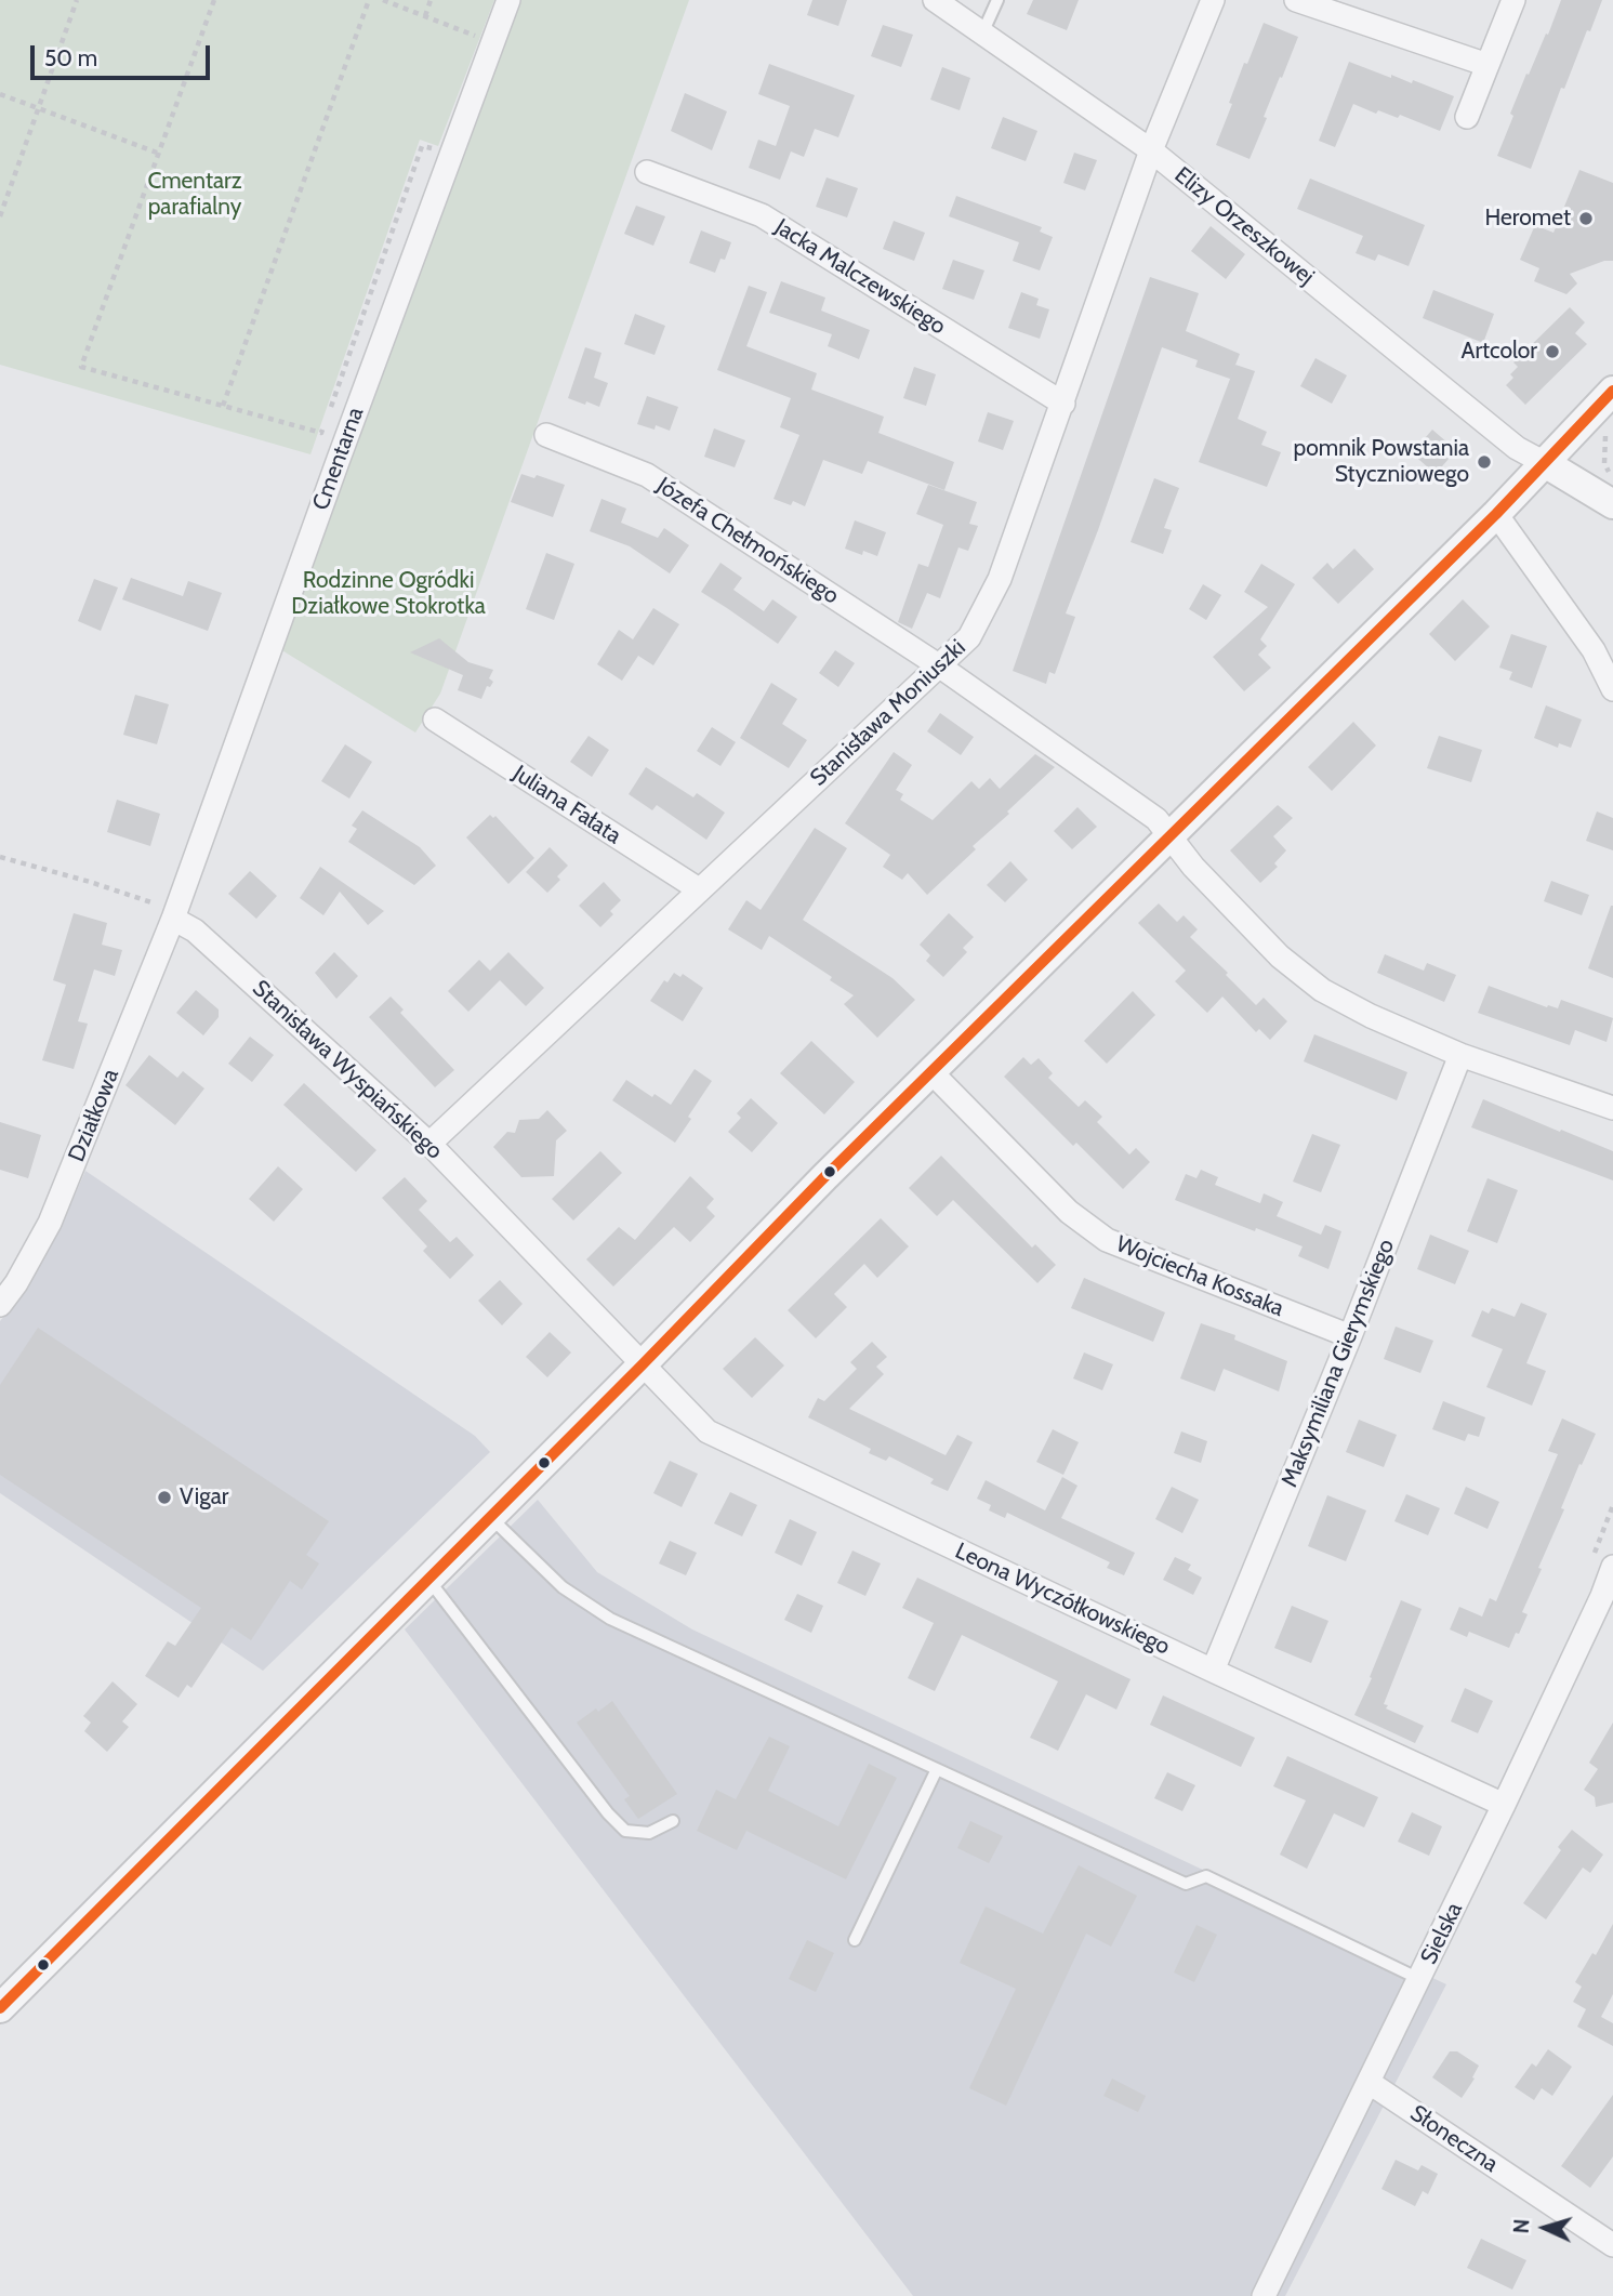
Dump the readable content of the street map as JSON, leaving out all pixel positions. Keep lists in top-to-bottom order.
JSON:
{
  "streets": {
    "street": [
      "Elizy Orzeszkowej",
      "Jacka Malczewskiego",
      "Cmentarna",
      "Józefa Chełmońskiego",
      "Stanisława Moniuszki",
      "Juliana Fałata",
      "Stanisława Wyspiańskiego",
      "Działkowa",
      "Wojciecha Kossaka",
      "Maksymiliana Gierymskiego",
      "Leona Wyczółkowskiego",
      "Sielska",
      "Słoneczna"
    ]
  },
  "crossings": [
    ["Elizy Orzeszkowej", "Stanisława Moniuszki"],
    ["Jacka Malczewskiego", "Stanisława Moniuszki"],
    ["Cmentarna", "Stanisława Wyspiańskiego"],
    ["Cmentarna", "Działkowa"],
    ["Józefa Chełmońskiego", "Stanisława Moniuszki"],
    ["Józefa Chełmońskiego", "Maksymiliana Gierymskiego"],
    ["Stanisława Moniuszki", "Juliana Fałata"],
    ["Stanisława Moniuszki", "Stanisława Wyspiańskiego"],
    ["Stanisława Wyspiańskiego", "Działkowa"],
    ["Stanisława Wyspiańskiego", "Leona Wyczółkowskiego"],
    ["Wojciecha Kossaka", "Maksymiliana Gierymskiego"],
    ["Maksymiliana Gierymskiego", "Leona Wyczółkowskiego"],
    ["Leona Wyczółkowskiego", "Sielska"],
    ["Sielska", "Słoneczna"]
  ],
  "parks": ["Cmentarz parafialny", "Rodzinne Ogródki Działkowe Stokrotka"],
  "places": [
    "Heromet",
    "Artcolor",
    "pomnik Powstania Styczniowego",
    "Vigar"
  ],
  "scale_bar": "50 m",
  "north": "left"
}
